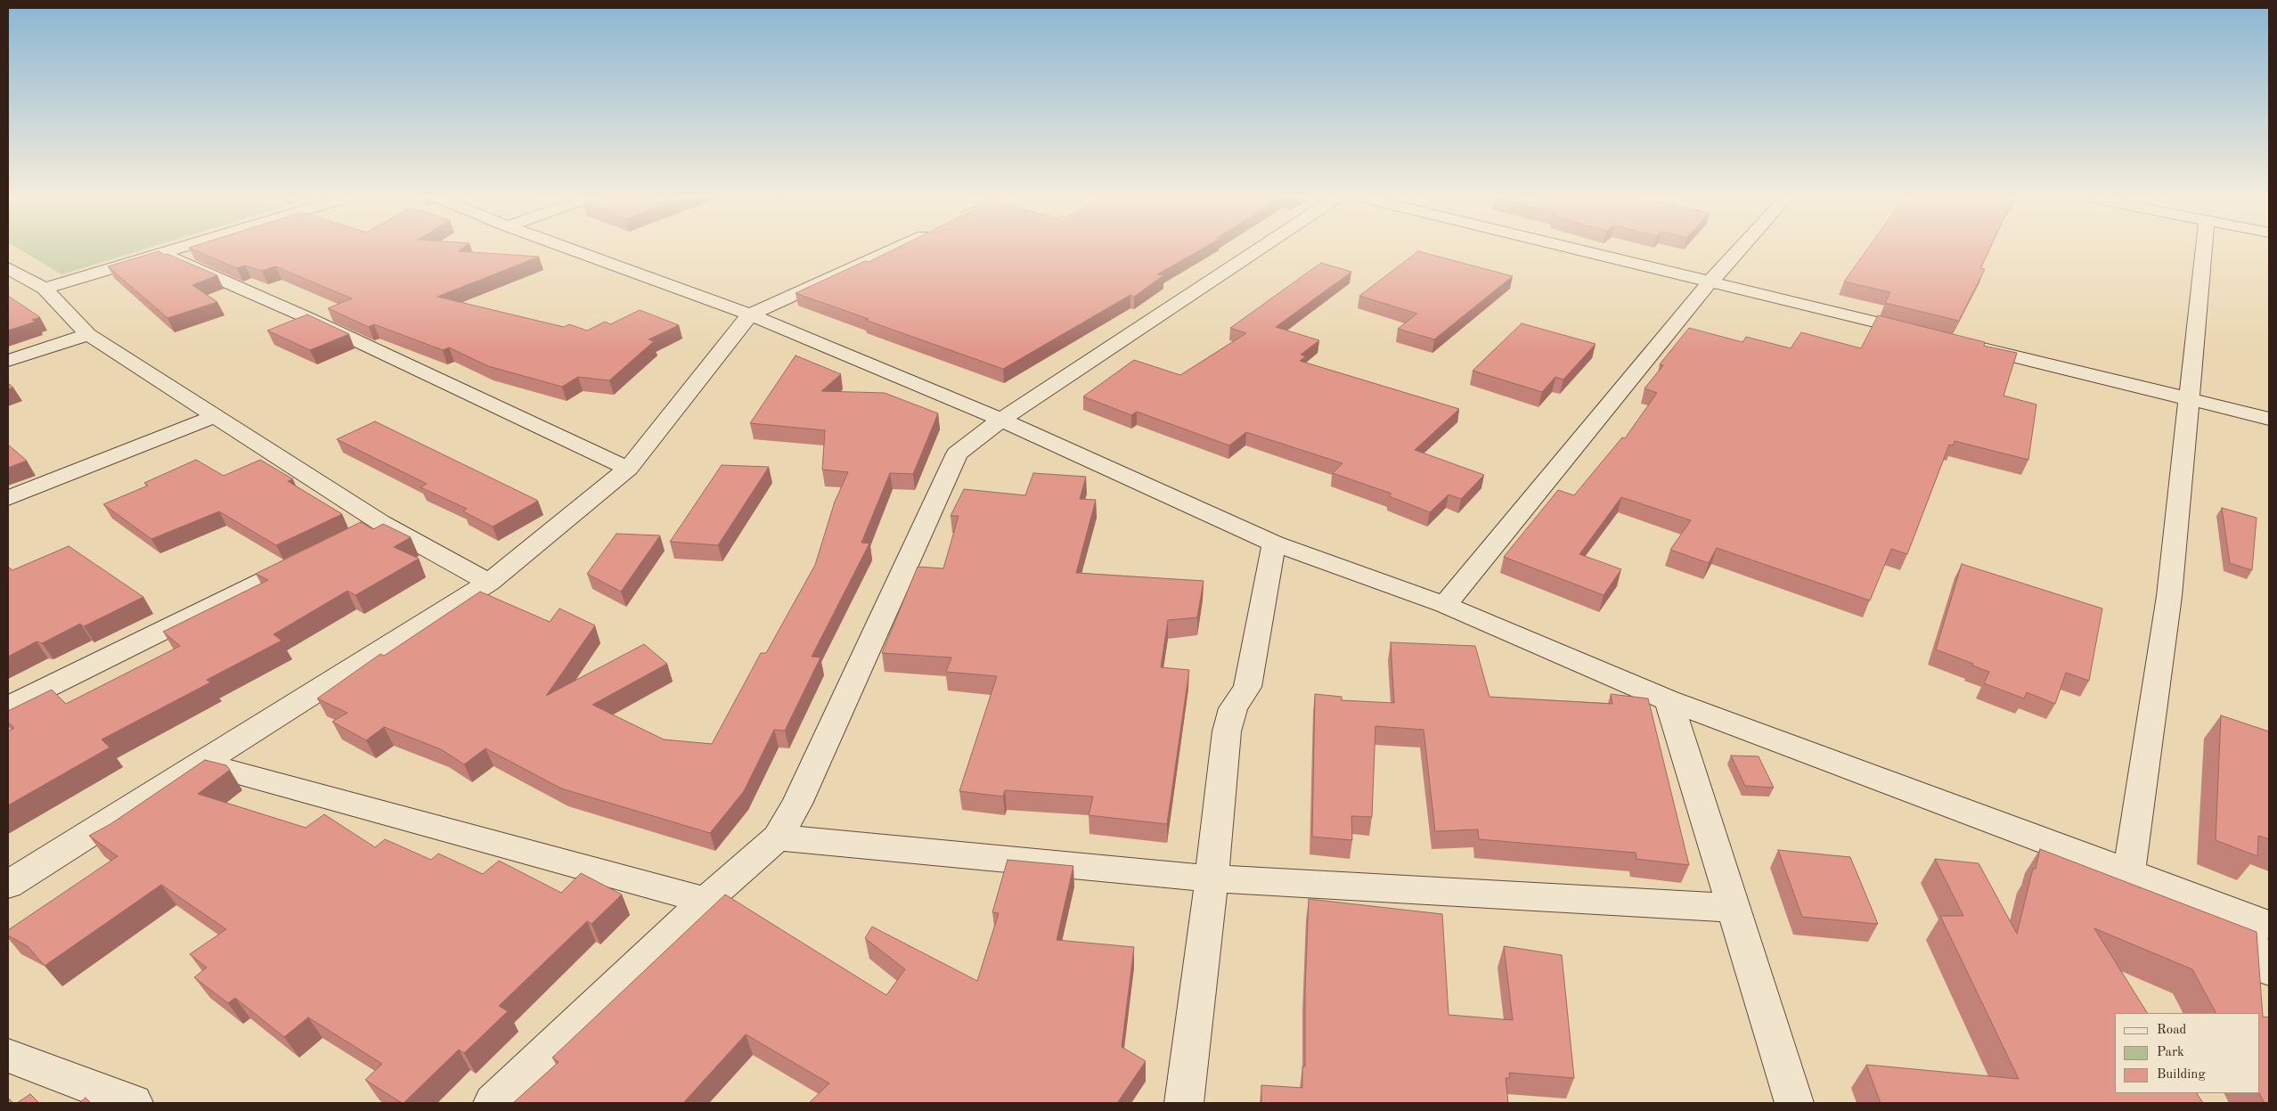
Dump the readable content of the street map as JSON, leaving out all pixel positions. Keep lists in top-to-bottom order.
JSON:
{
  "legend": ["Road", "Park", "Building"]
}
